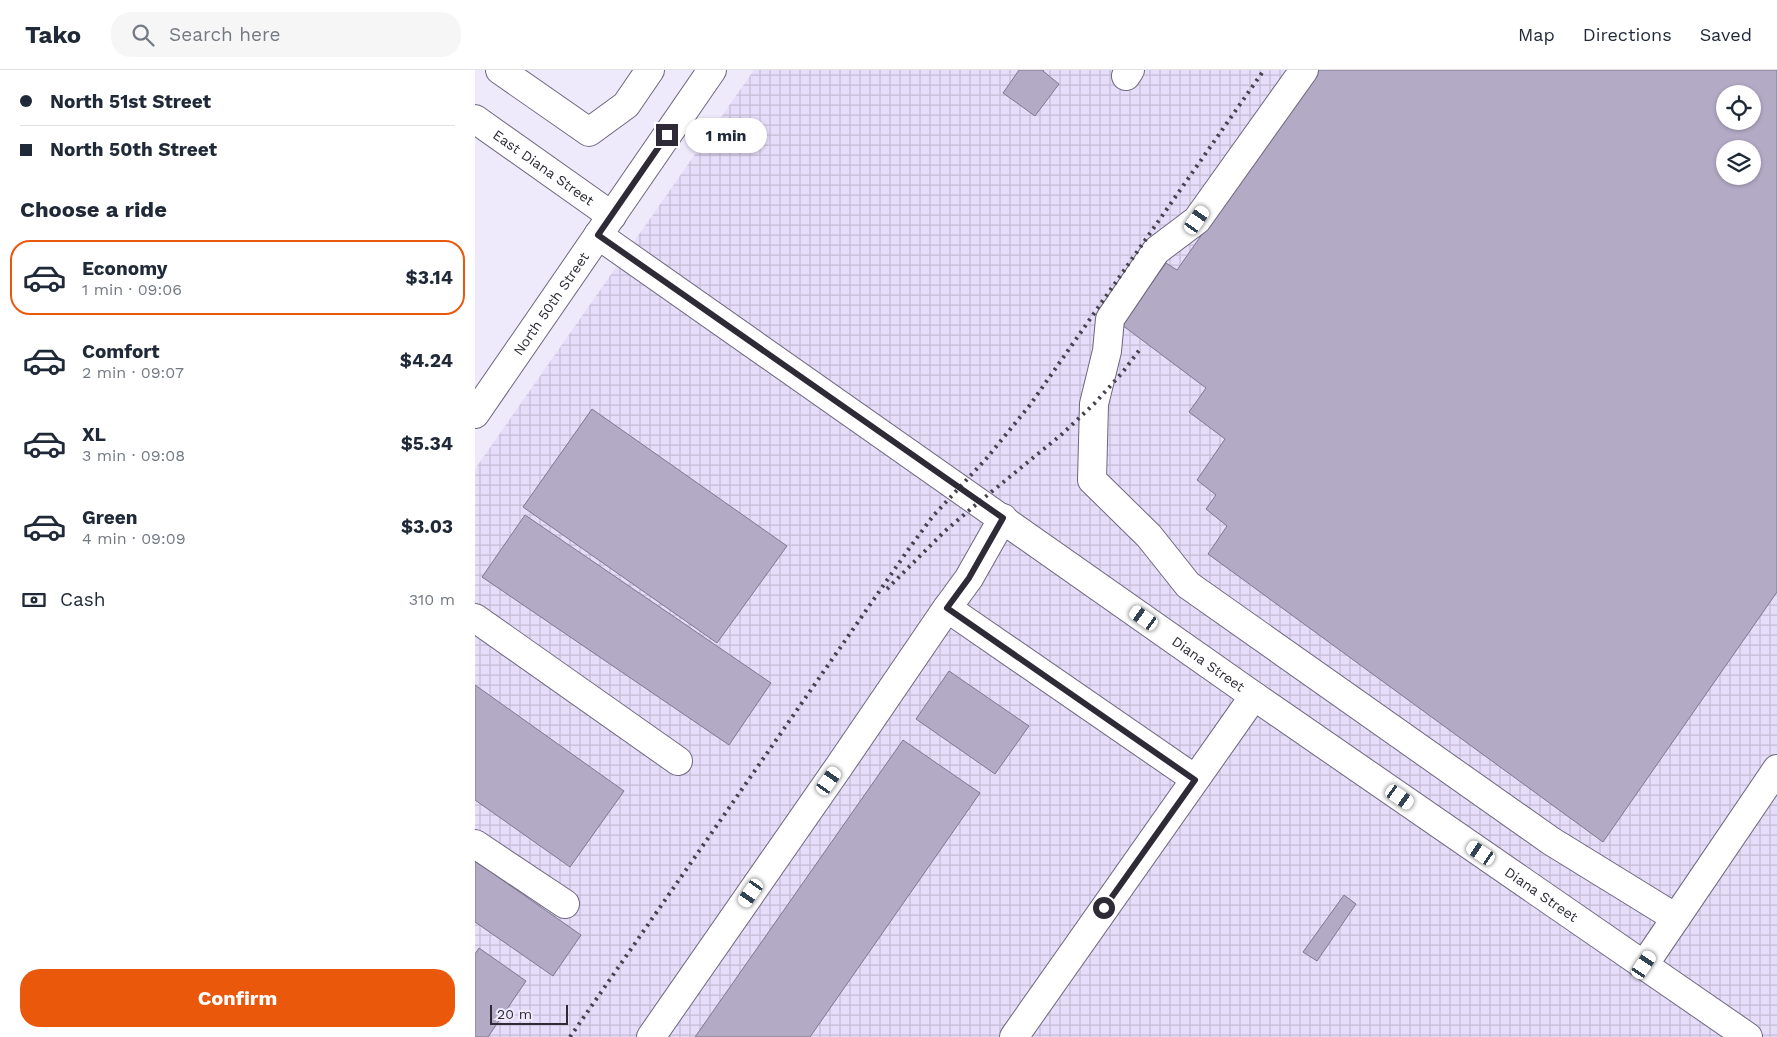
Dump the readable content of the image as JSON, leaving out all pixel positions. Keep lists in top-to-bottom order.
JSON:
{
  "streets": {
    "street": ["East Diana Street", "North 50th Street", "Diana Street"]
  },
  "crossings": [
    ["East Diana Street", "North 50th Street"],
    ["East Diana Street", "Diana Street"],
    ["North 50th Street", "Diana Street"]
  ],
  "scale_bar": "20 m",
  "page": {
    "header": "Tako",
    "search": "Search here",
    "nav": ["Map", "Directions", "Saved"],
    "banner": ["North 51st Street", "North 50th Street"],
    "bubble": "1 min",
    "heading": "Choose a ride",
    "list": [
      {
        "name": "Economy",
        "note": "1 min · 09:06",
        "value": "$3.14"
      },
      {
        "name": "Comfort",
        "note": "2 min · 09:07",
        "value": "$4.24"
      },
      {
        "name": "XL",
        "note": "3 min · 09:08",
        "value": "$5.34"
      },
      {
        "name": "Green",
        "note": "4 min · 09:09",
        "value": "$3.03"
      }
    ],
    "pay": ["Cash", "310 m"],
    "buttons": "Confirm",
    "scale": "20 m"
  }
}
